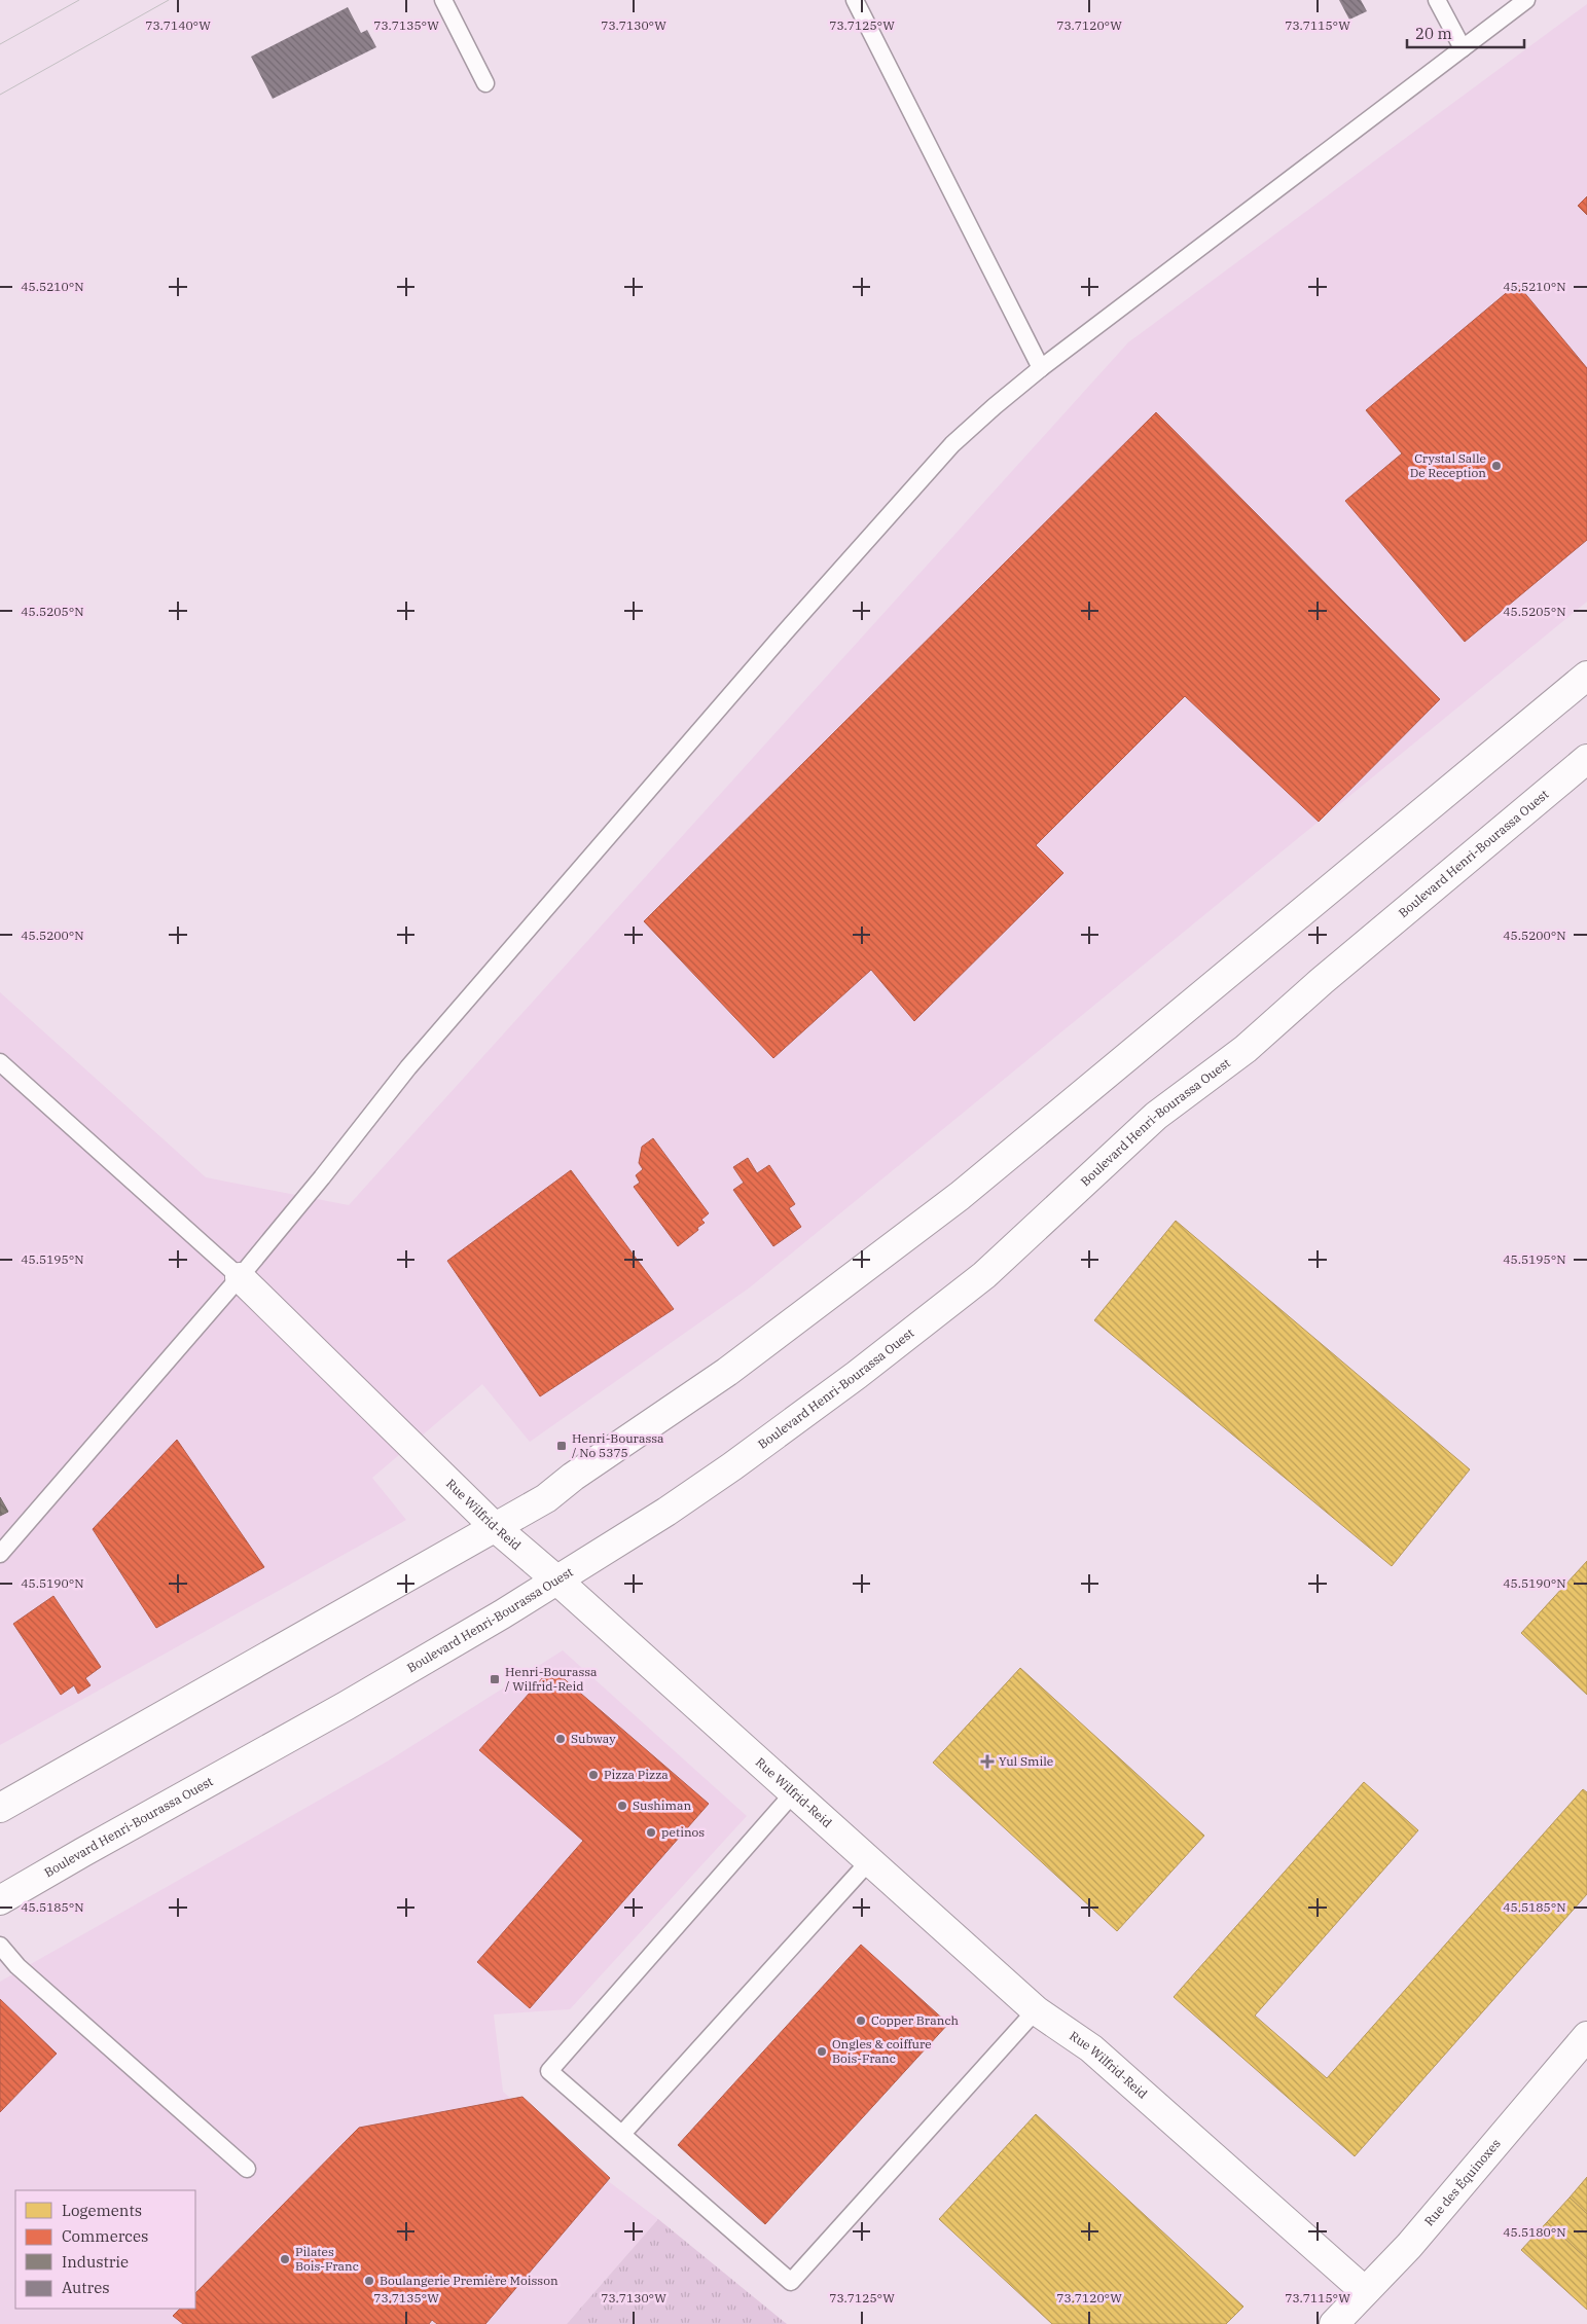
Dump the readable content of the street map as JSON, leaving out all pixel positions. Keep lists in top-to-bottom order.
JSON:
{
  "streets": {
    "main road": ["Boulevard Henri-Bourassa Ouest", "Rue Wilfrid-Reid", "Rue des Équinoxes"]
  },
  "crossings": [
    ["Boulevard Henri-Bourassa Ouest", "Rue Wilfrid-Reid"],
    ["Rue Wilfrid-Reid", "Rue des Équinoxes"]
  ],
  "places": {
    "other": [
      "Crystal Salle De Reception",
      "Subway",
      "Pizza Pizza",
      "Sushiman",
      "petinos",
      "Copper Branch",
      "Ongles & coiffure Bois-Franc",
      "Pilates Bois-Franc",
      "Boulangerie Première Moisson"
    ],
    "transit": ["Henri-Bourassa / No 5375", "Henri-Bourassa / Wilfrid-Reid"],
    "health": ["Yul Smile"]
  },
  "legend": [
    "Logements",
    "Commerces",
    "Industrie",
    "Autres"
  ],
  "scale_bar": "20 m",
  "coordinates": [
    "73.7140°W",
    "73.7135°W",
    "73.7130°W",
    "73.7125°W",
    "73.7120°W",
    "73.7115°W",
    "45.5210°N",
    "45.5205°N",
    "45.5200°N",
    "45.5195°N",
    "45.5190°N",
    "45.5185°N",
    "45.5180°N"
  ]
}
